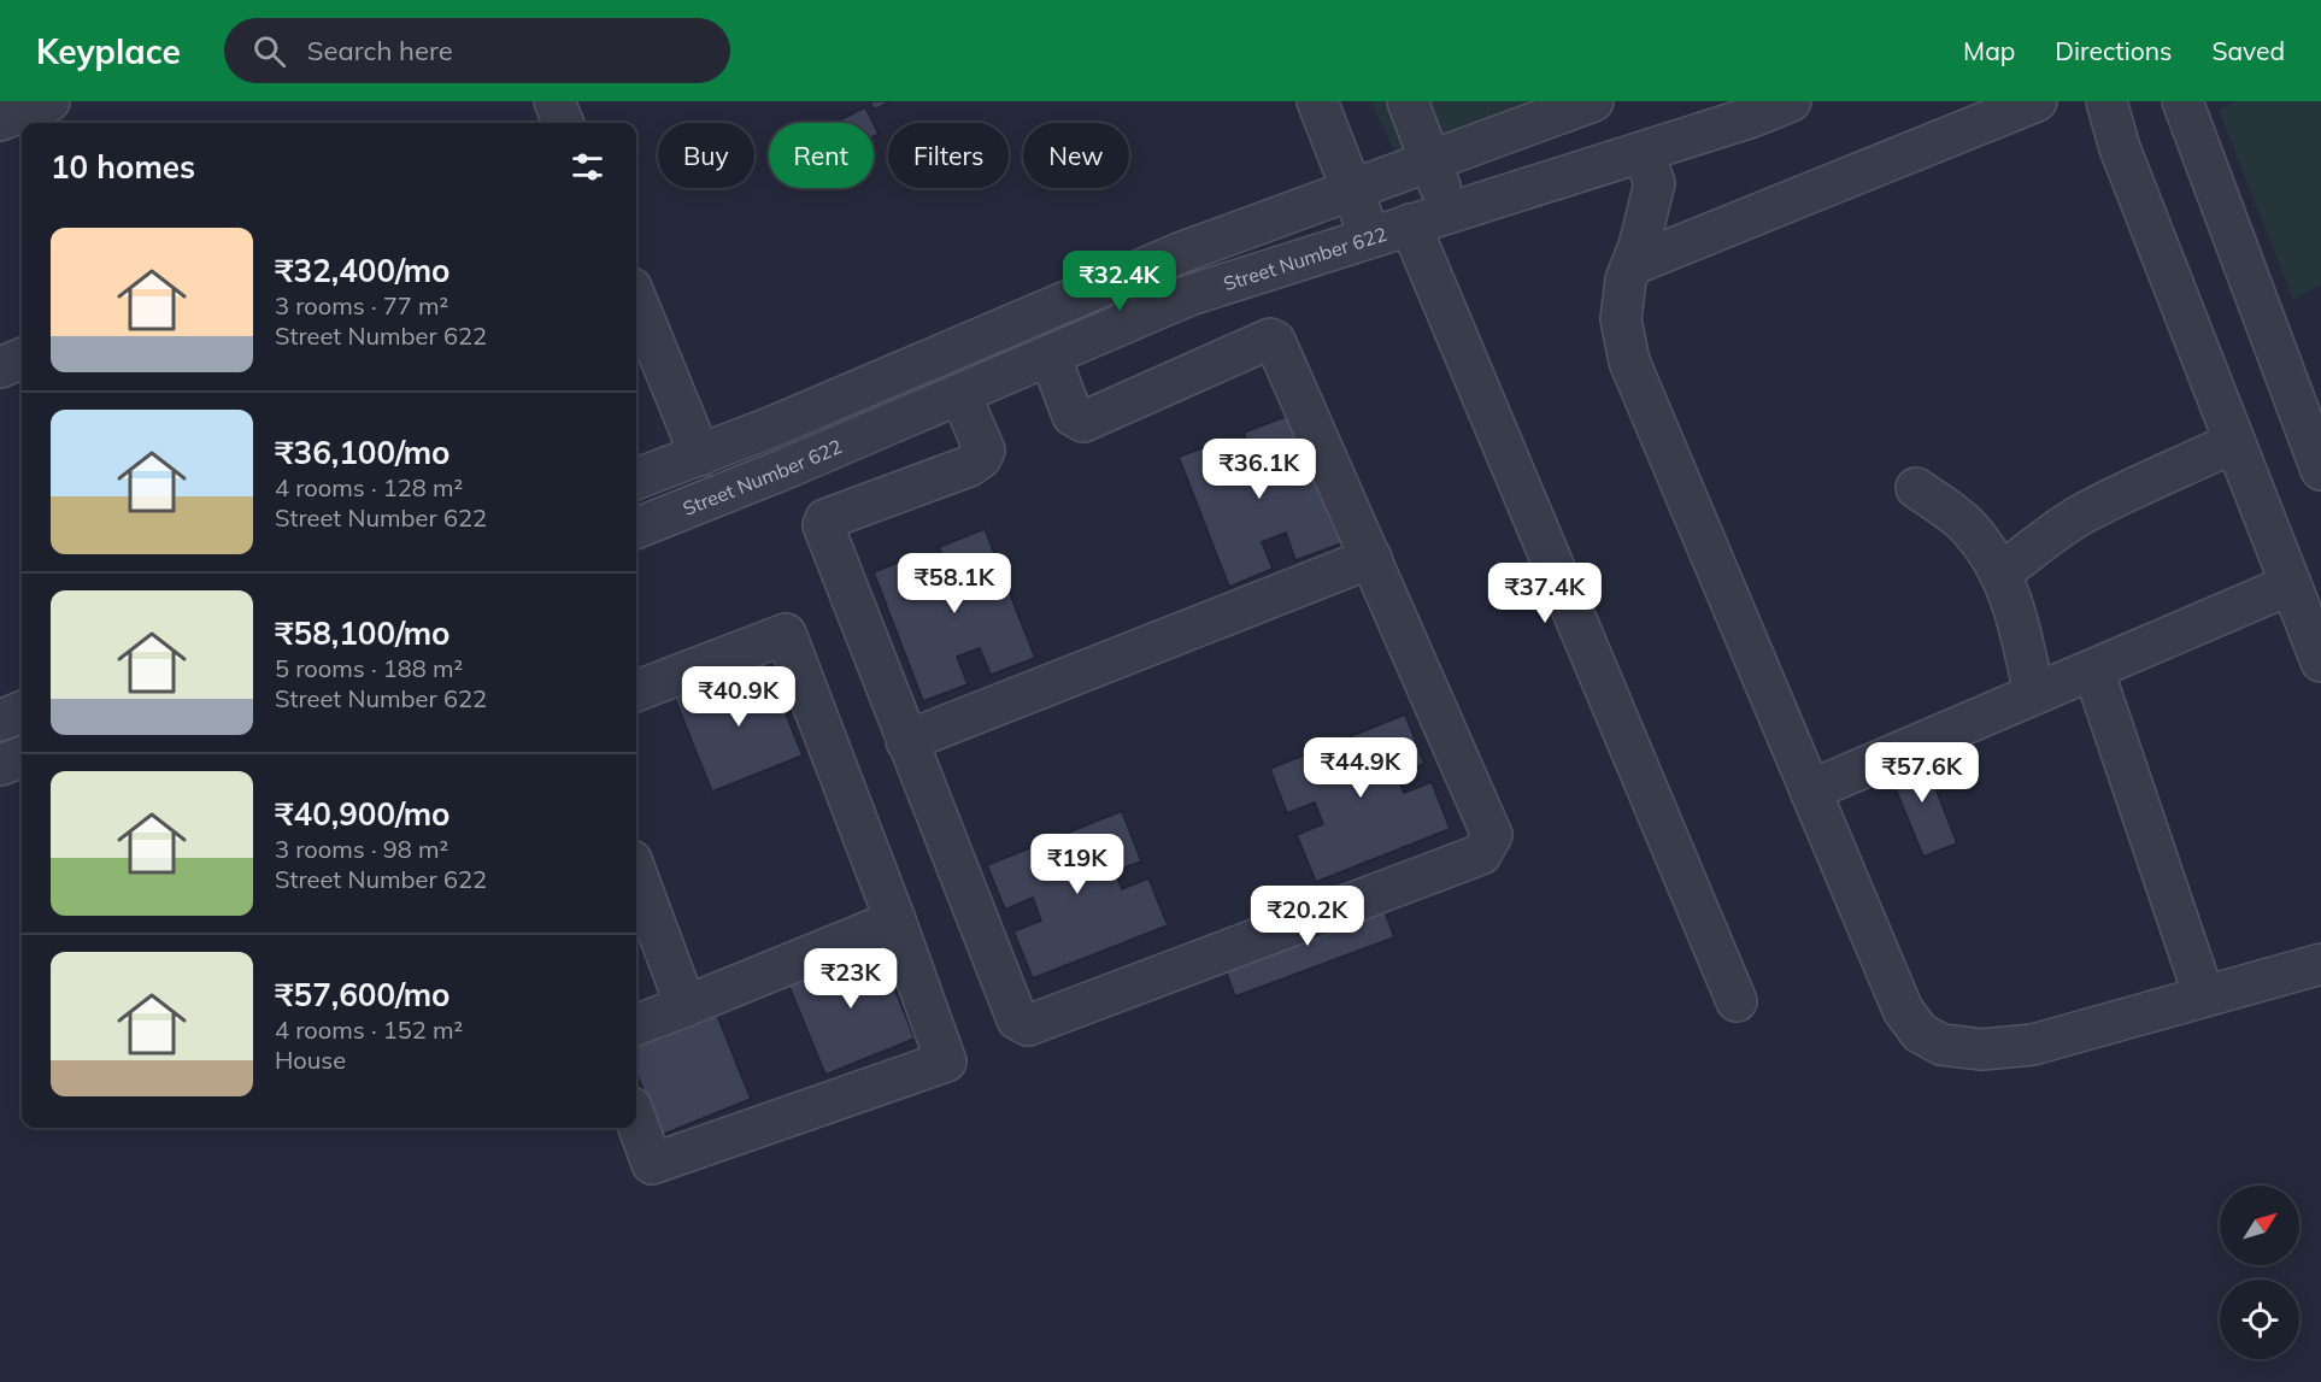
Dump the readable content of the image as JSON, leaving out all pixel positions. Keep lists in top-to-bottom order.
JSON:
{
  "streets": {
    "street": ["Street Number 622"]
  },
  "north": "top right",
  "page": {
    "header": "Keyplace",
    "search": "Search here",
    "nav": ["Map", "Directions", "Saved"],
    "chip": [
      "Buy",
      "Rent",
      "Filters",
      "New"
    ],
    "heading": "10 homes",
    "list": [
      {
        "name": "₹32,400/mo",
        "note": "3 rooms · 77 m² · Street Number 622"
      },
      {
        "name": "₹36,100/mo",
        "note": "4 rooms · 128 m² · Street Number 622"
      },
      {
        "name": "₹58,100/mo",
        "note": "5 rooms · 188 m² · Street Number 622"
      },
      {
        "name": "₹40,900/mo",
        "note": "3 rooms · 98 m² · Street Number 622"
      },
      {
        "name": "₹57,600/mo",
        "note": "4 rooms · 152 m² · House"
      }
    ],
    "price": [
      "₹32.4K",
      "₹36.1K",
      "₹58.1K",
      "₹37.4K",
      "₹40.9K",
      "₹44.9K",
      "₹57.6K",
      "₹19K",
      "₹20.2K",
      "₹23K"
    ]
  }
}
